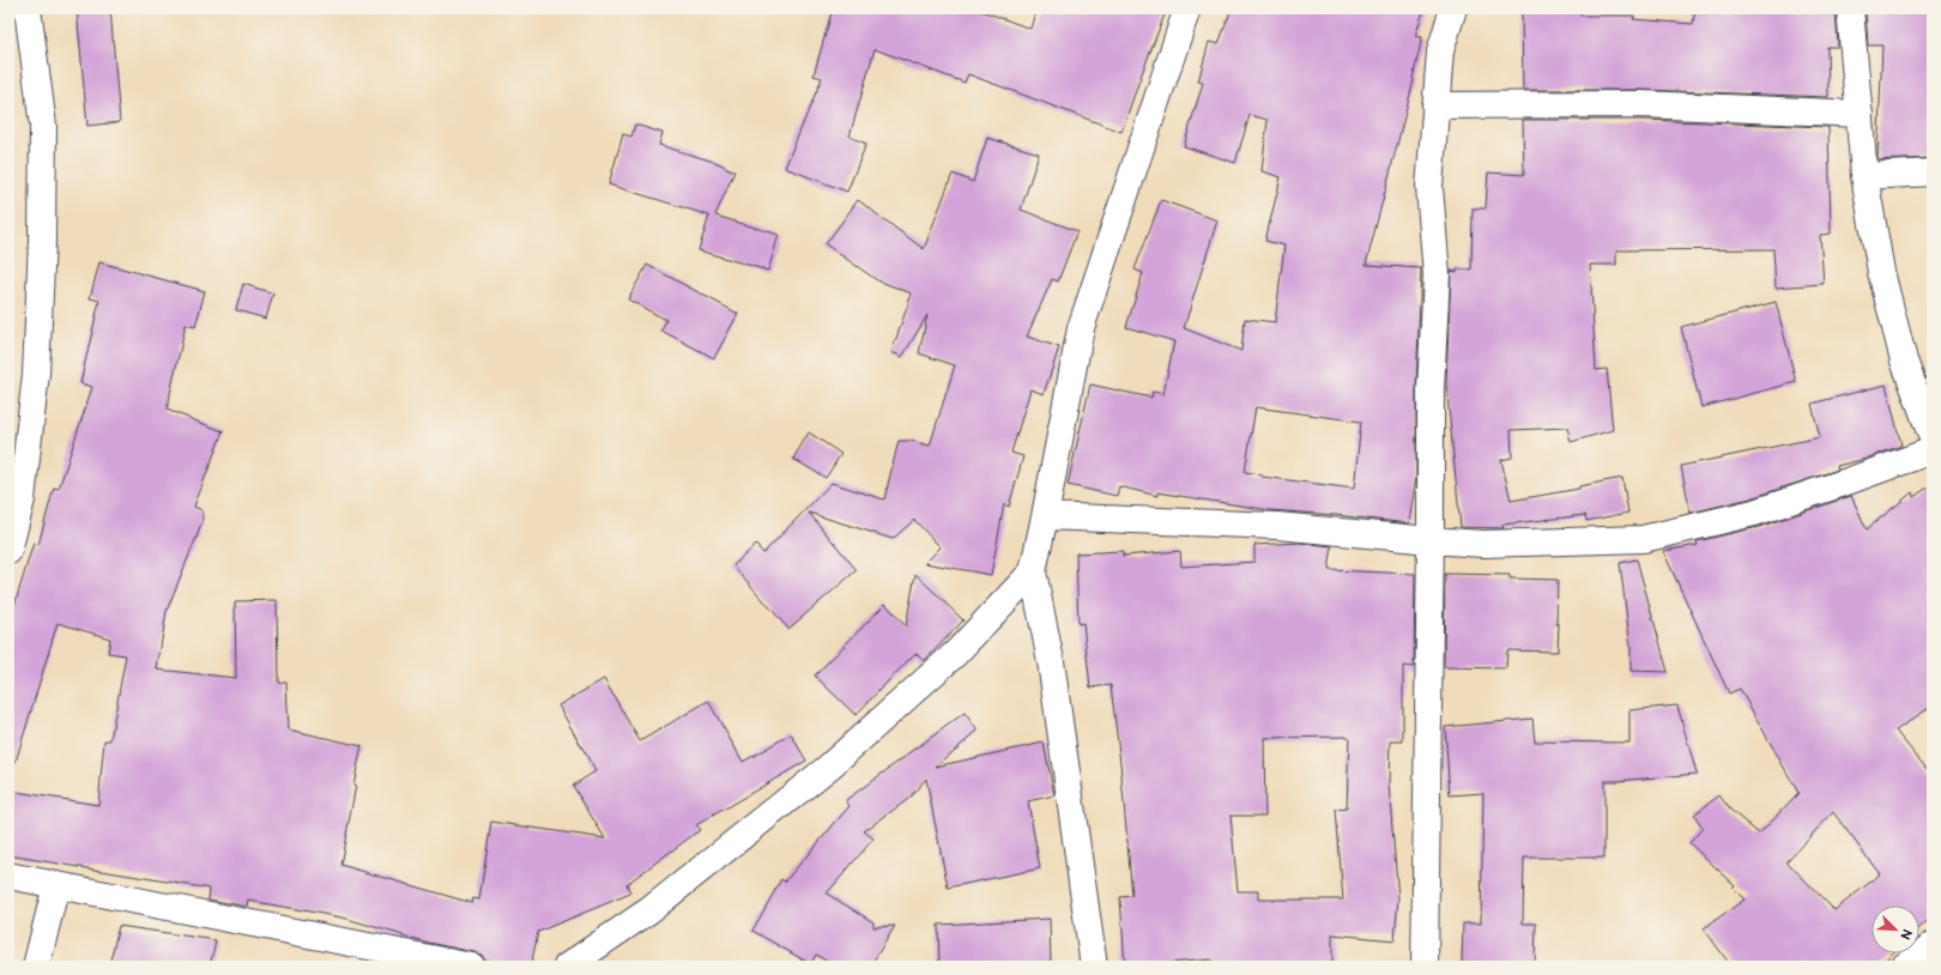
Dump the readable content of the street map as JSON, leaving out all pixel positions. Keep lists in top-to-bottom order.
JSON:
{
  "north": "bottom right"
}
